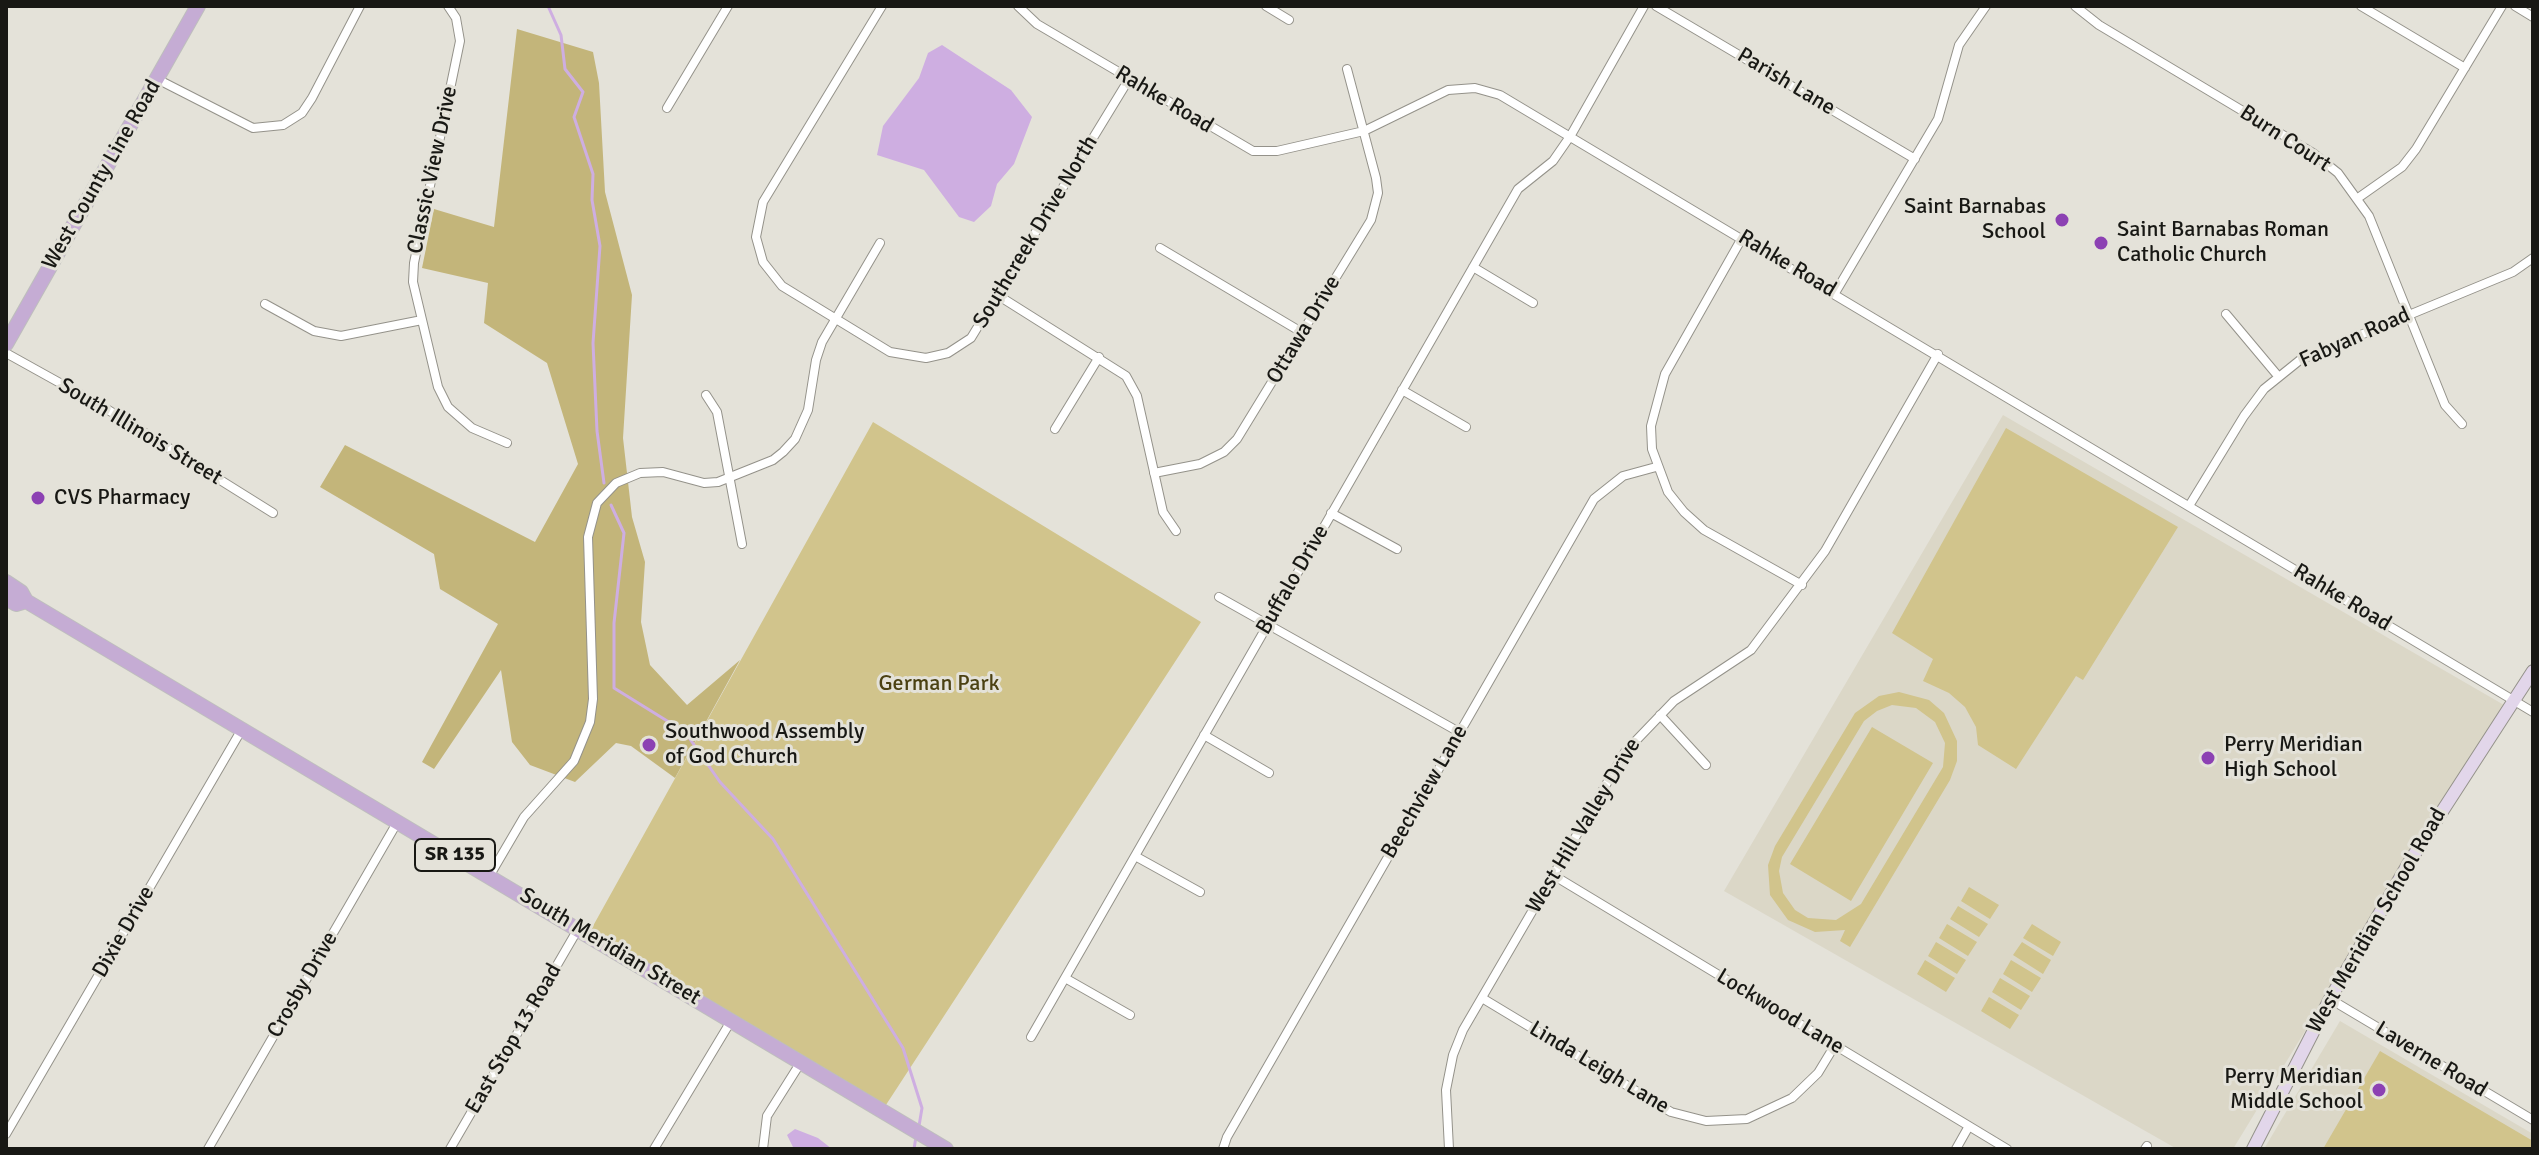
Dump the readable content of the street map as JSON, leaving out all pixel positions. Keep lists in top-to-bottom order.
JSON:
{
  "streets": {
    "main road": [
      "West County Line Road",
      "SR 135",
      "West Meridian School Road",
      "South Meridian Street"
    ],
    "street": [
      "Parish Lane",
      "Rahke Road",
      "Burn Court",
      "Classic View Drive",
      "Southcreek Drive North",
      "Ottawa Drive",
      "Fabyan Road",
      "South Illinois Street",
      "Buffalo Drive",
      "Beechview Lane",
      "West Hill Valley Drive",
      "Dixie Drive",
      "Crosby Drive",
      "Lockwood Lane",
      "East Stop 13 Road",
      "Laverne Road",
      "Linda Leigh Lane"
    ]
  },
  "crossings": [
    ["Rahke Road", "Southcreek Drive North"],
    ["Rahke Road", "Ottawa Drive"],
    ["Rahke Road", "Fabyan Road"],
    ["Rahke Road", "Buffalo Drive"],
    ["Rahke Road", "West Hill Valley Drive"],
    ["Rahke Road", "West Meridian School Road"],
    ["Burn Court", "Fabyan Road"],
    ["West Hill Valley Drive", "Lockwood Lane"],
    ["West Hill Valley Drive", "Linda Leigh Lane"],
    ["West Meridian School Road", "Laverne Road"],
    ["Dixie Drive", "South Meridian Street"],
    ["South Meridian Street", "Crosby Drive"],
    ["South Meridian Street", "East Stop 13 Road"],
    ["Lockwood Lane", "Linda Leigh Lane"]
  ],
  "parks": ["German Park"],
  "places": [
    "Saint Barnabas School",
    "Saint Barnabas Roman Catholic Church",
    "CVS Pharmacy",
    "Southwood Assembly of God Church",
    "Perry Meridian High School",
    "Perry Meridian Middle School"
  ]
}
